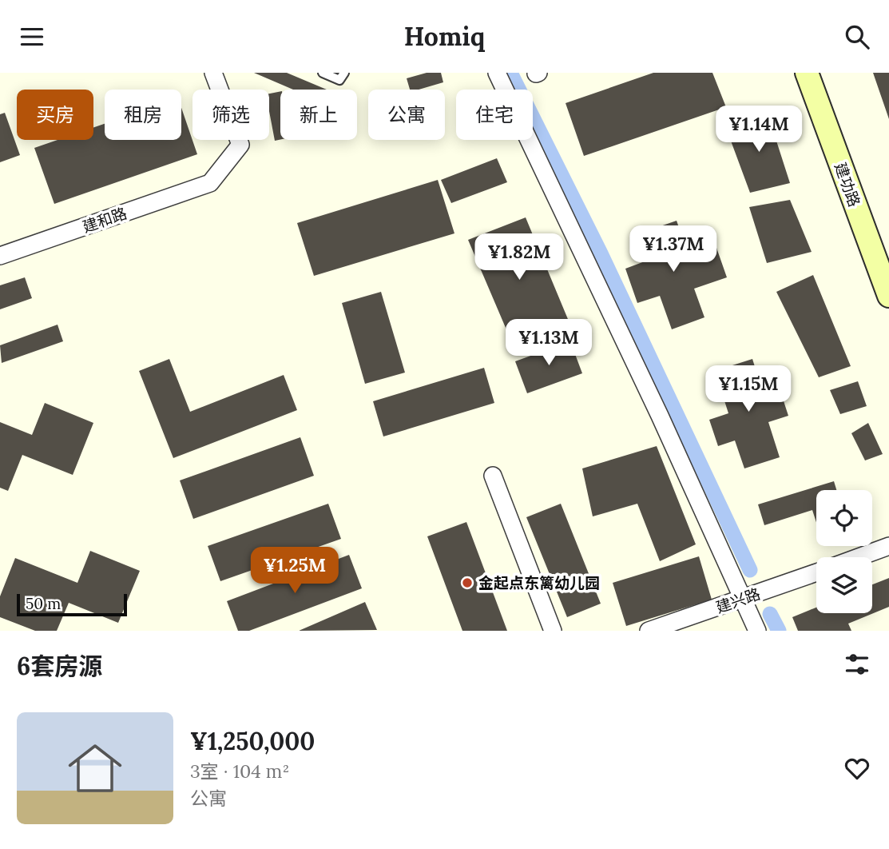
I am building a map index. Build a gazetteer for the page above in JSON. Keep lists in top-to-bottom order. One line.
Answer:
{"streets":{"street":["建功路","建和路","建兴路"]},"places":["金起点东篱幼儿园"],"scale_bar":"50 m","page":{"header":"Homiq","chip":["买房","租房","筛选","新上","公寓","住宅"],"price":["¥1.14M","¥1.37M","¥1.82M","¥1.13M","¥1.15M","¥1.25M"],"scale":"50 m","heading":"6套房源","list":[{"name":"¥1,250,000","note":"3室 · 104 m² · 公寓"}]}}
